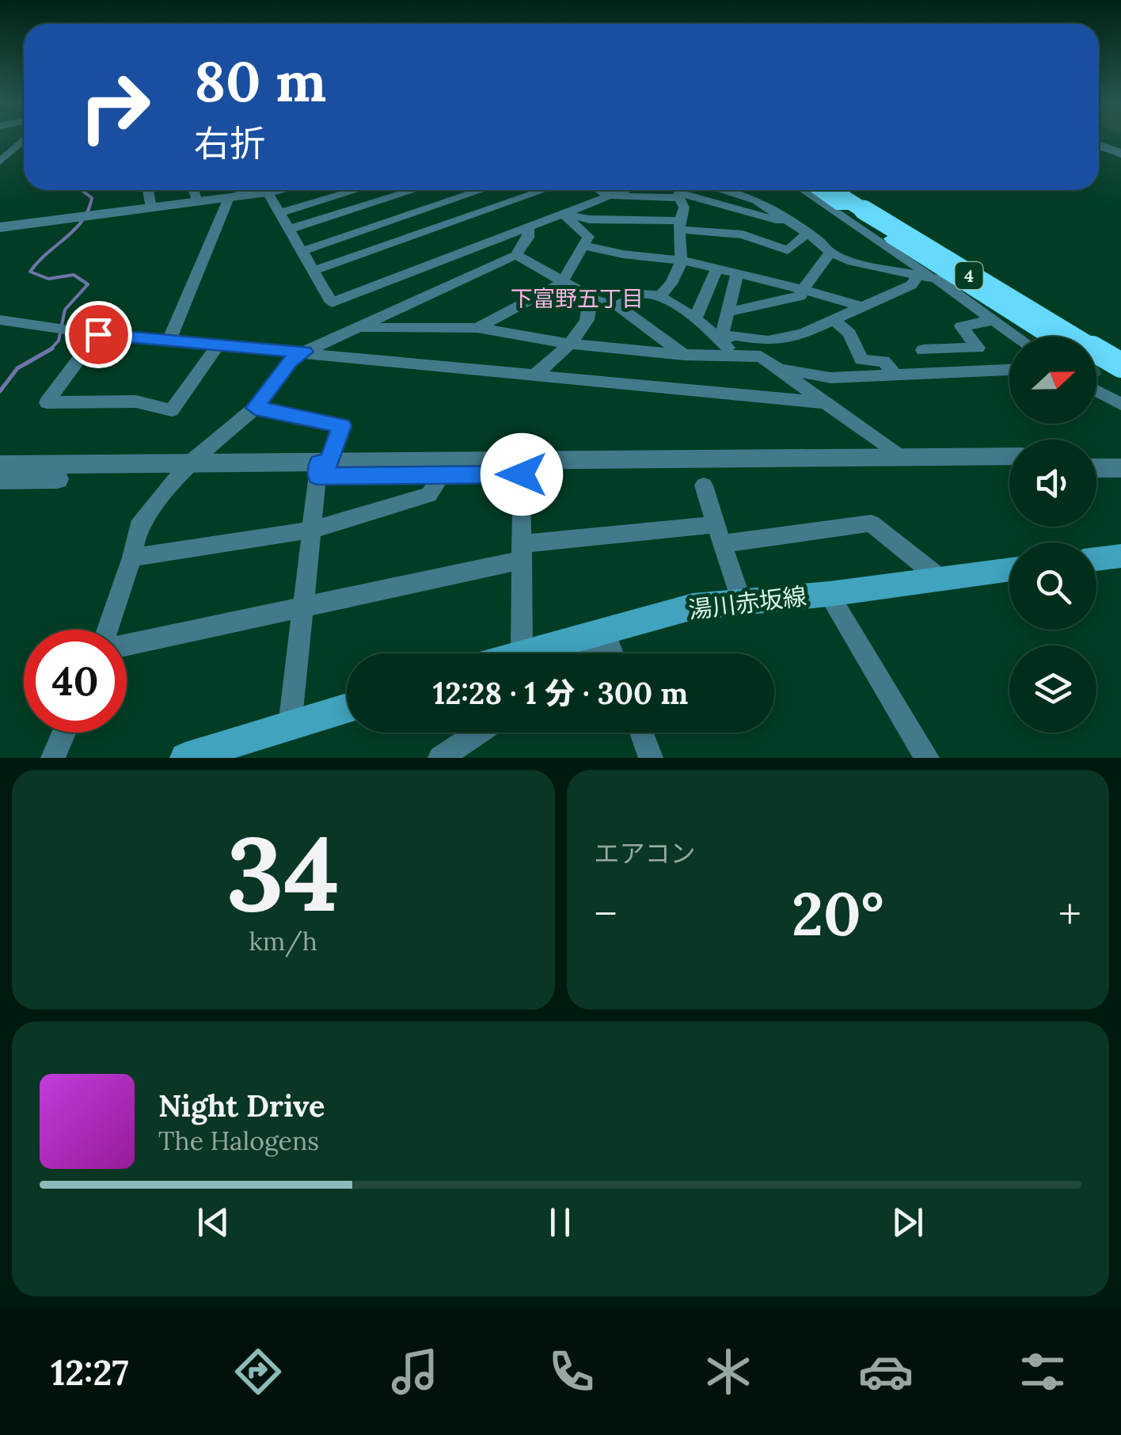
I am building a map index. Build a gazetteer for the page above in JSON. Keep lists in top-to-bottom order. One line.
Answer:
{"streets":{"highway":["4"],"main road":["湯川赤坂線"]},"districts":["下富野五丁目"],"north":"right","page":{"turn":["80 m","右折"],"limit":"40","trip":"12:28 · 1 分 · 300 m","tile":[["34","km/h"],"エアコン"],"heat":["−","20°","+"],"song":["Night Drive","The Halogens"],"tabs":"12:27"}}
